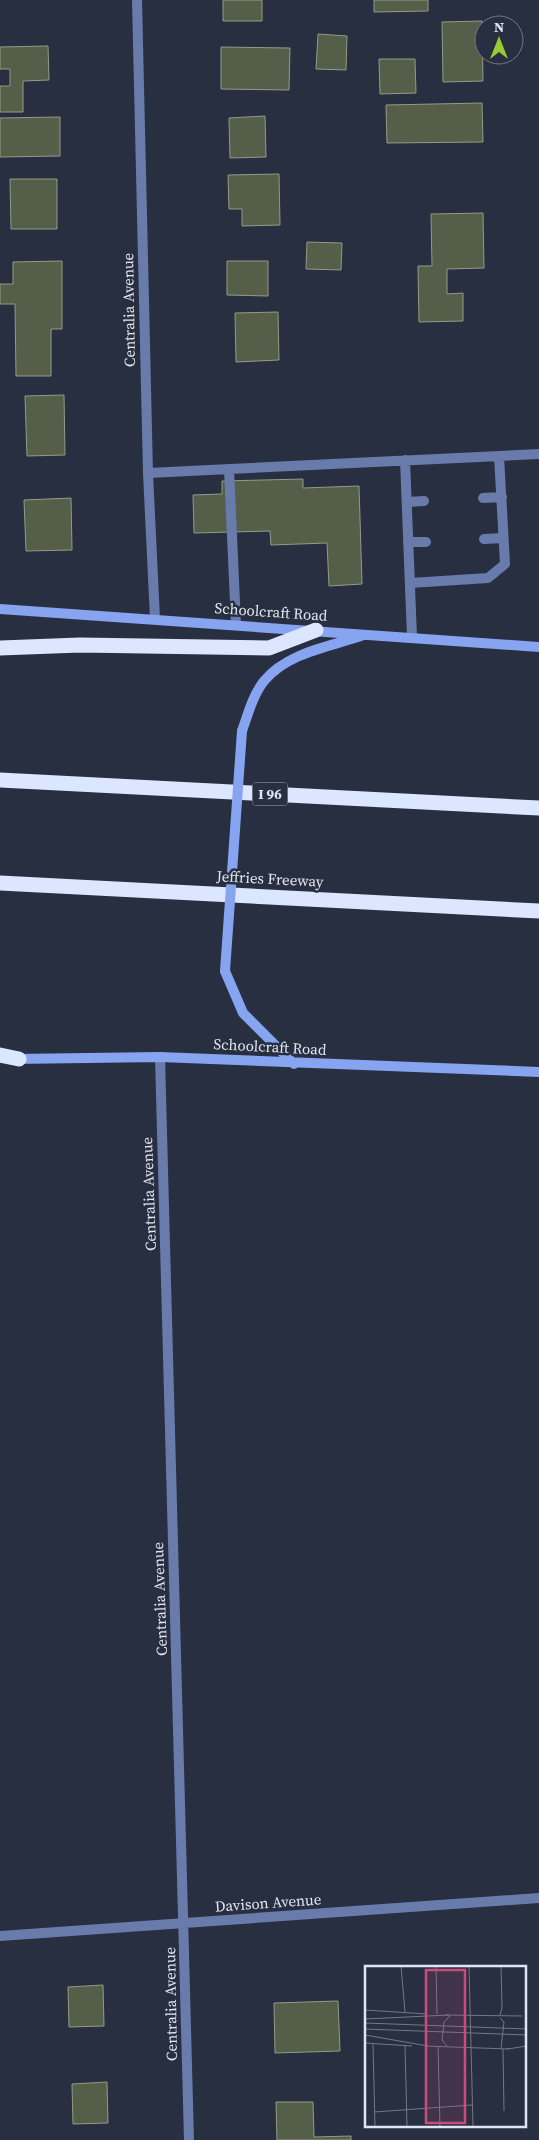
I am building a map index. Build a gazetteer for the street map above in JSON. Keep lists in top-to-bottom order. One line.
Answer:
{"streets":{"highway":["I 96","Jeffries Freeway"],"main road":["Schoolcraft Road"],"street":["Centralia Avenue","Davison Avenue"]},"crossings":[["Centralia Avenue","Schoolcraft Road"],["Centralia Avenue","Davison Avenue"]],"north":"top"}
